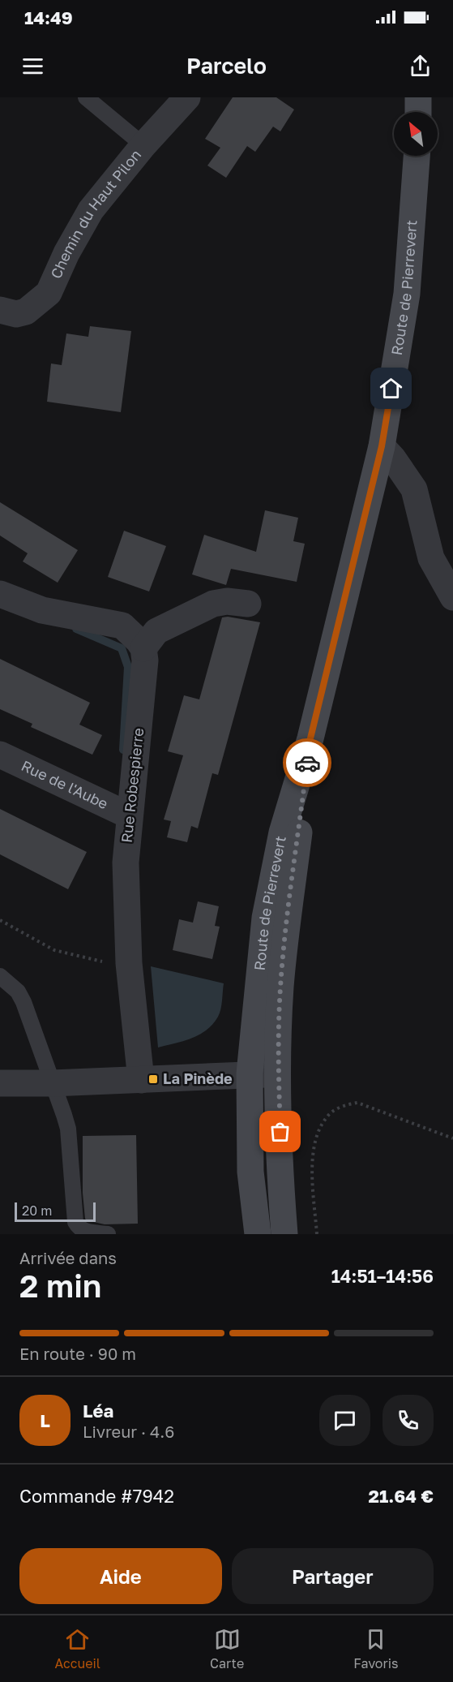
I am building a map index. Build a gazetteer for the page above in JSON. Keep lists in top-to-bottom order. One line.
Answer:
{"streets":{"main road":["Route de Pierrevert"],"street":["Chemin du Haut Pilon","Rue de l'Aube","Rue Robespierre"]},"crossings":[["Rue de l'Aube","Rue Robespierre"]],"places":{"transit":["La Pinède"]},"scale_bar":"20 m","north":"top left","page":{"status":"14:49","header":"Parcelo","scale":"20 m","heading":["2 min","Arrivée dans","14:51–14:56"],"panel":["Léa","Livreur · 4.6","Commande #7942","21.64 €"],"bar":"En route · 90 m","round":"L","buttons":["Aide","Partager"],"tabs":["Accueil","Carte","Favoris"]}}
